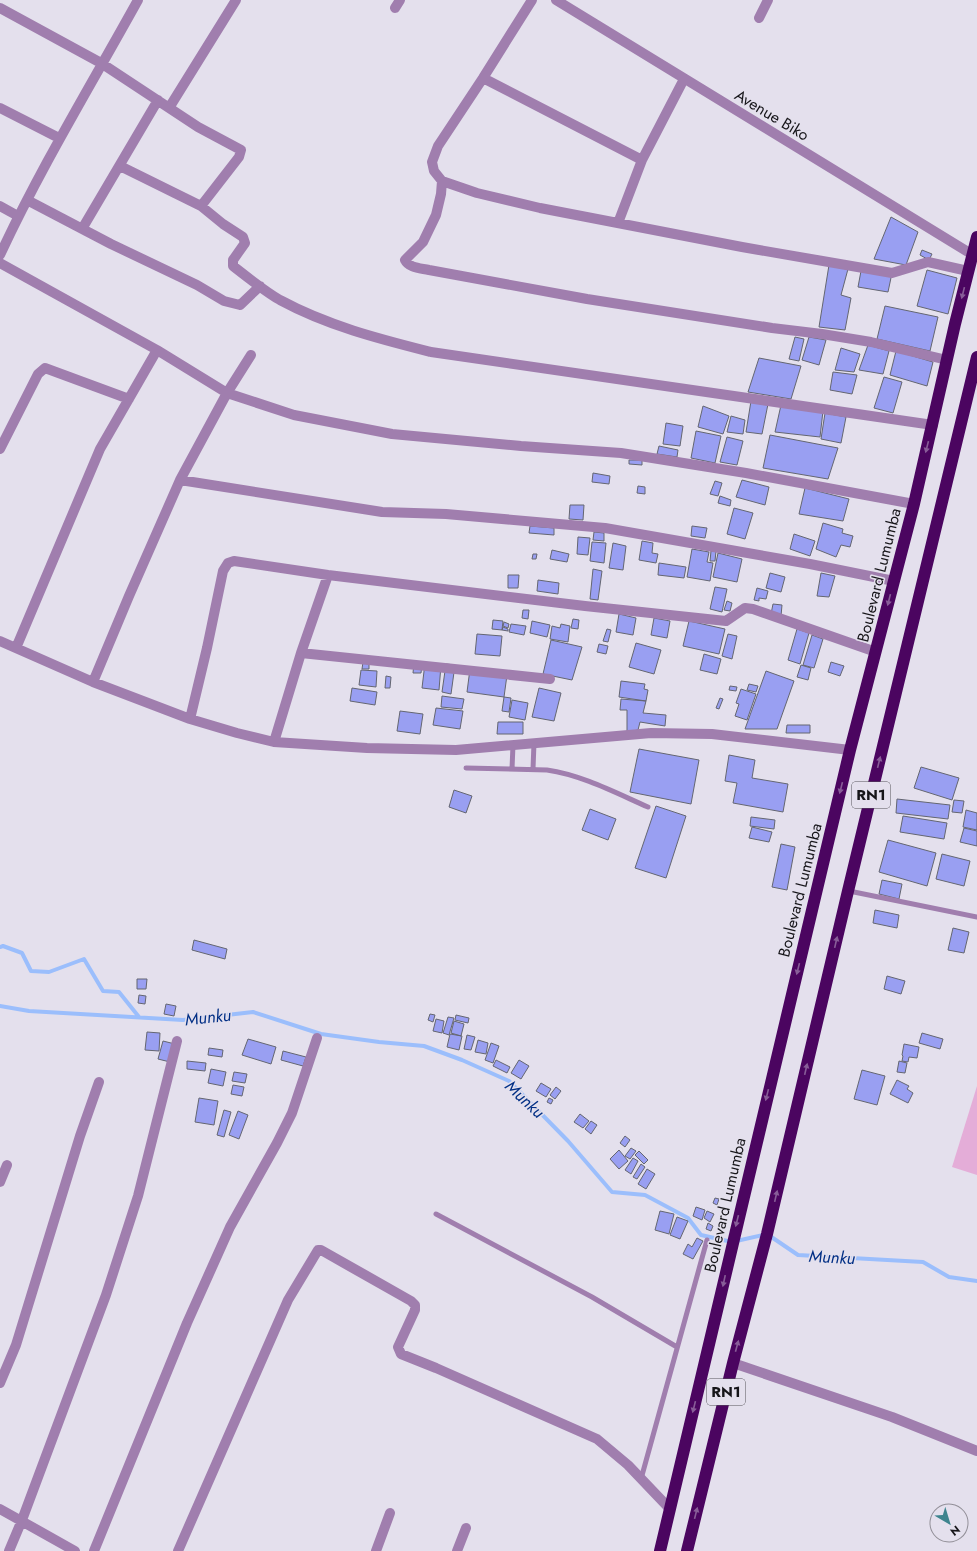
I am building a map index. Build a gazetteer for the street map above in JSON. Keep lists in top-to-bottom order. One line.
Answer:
{"streets":{"highway":["Boulevard Lumumba","RN1"],"street":["Avenue Biko"]},"crossings":[["Avenue Biko","Boulevard Lumumba"]],"water":["Munku"],"north":"bottom right"}
